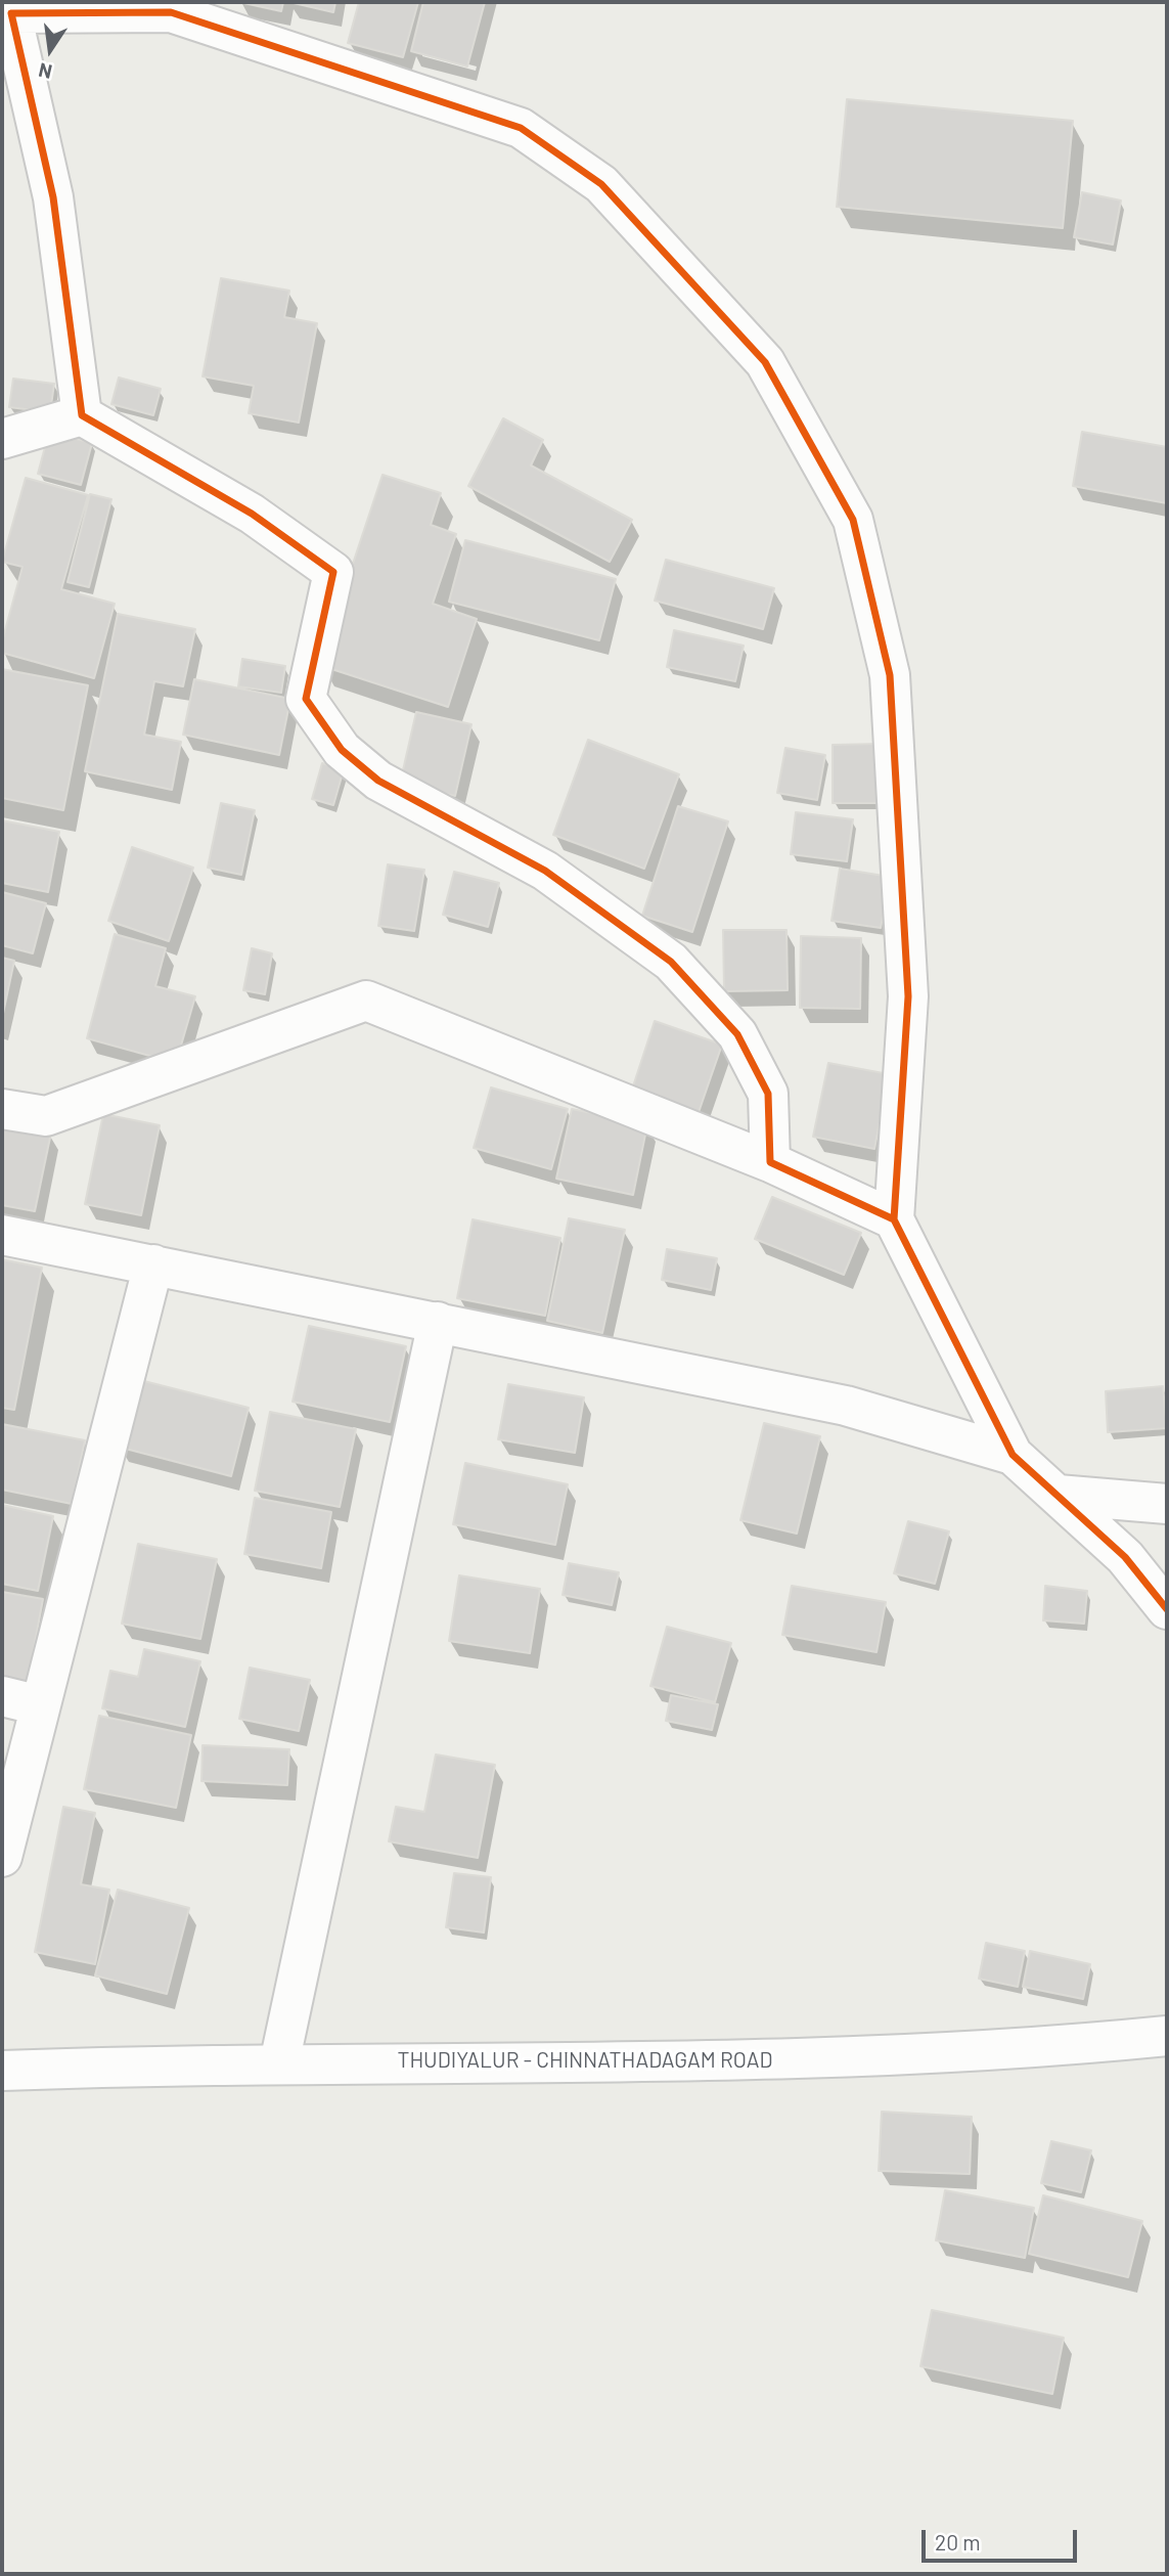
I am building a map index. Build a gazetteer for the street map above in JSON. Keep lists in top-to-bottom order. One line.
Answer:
{"streets":{"street":["THUDIYALUR - CHINNATHADAGAM ROAD"]},"scale_bar":"20 m","north":"bottom"}
